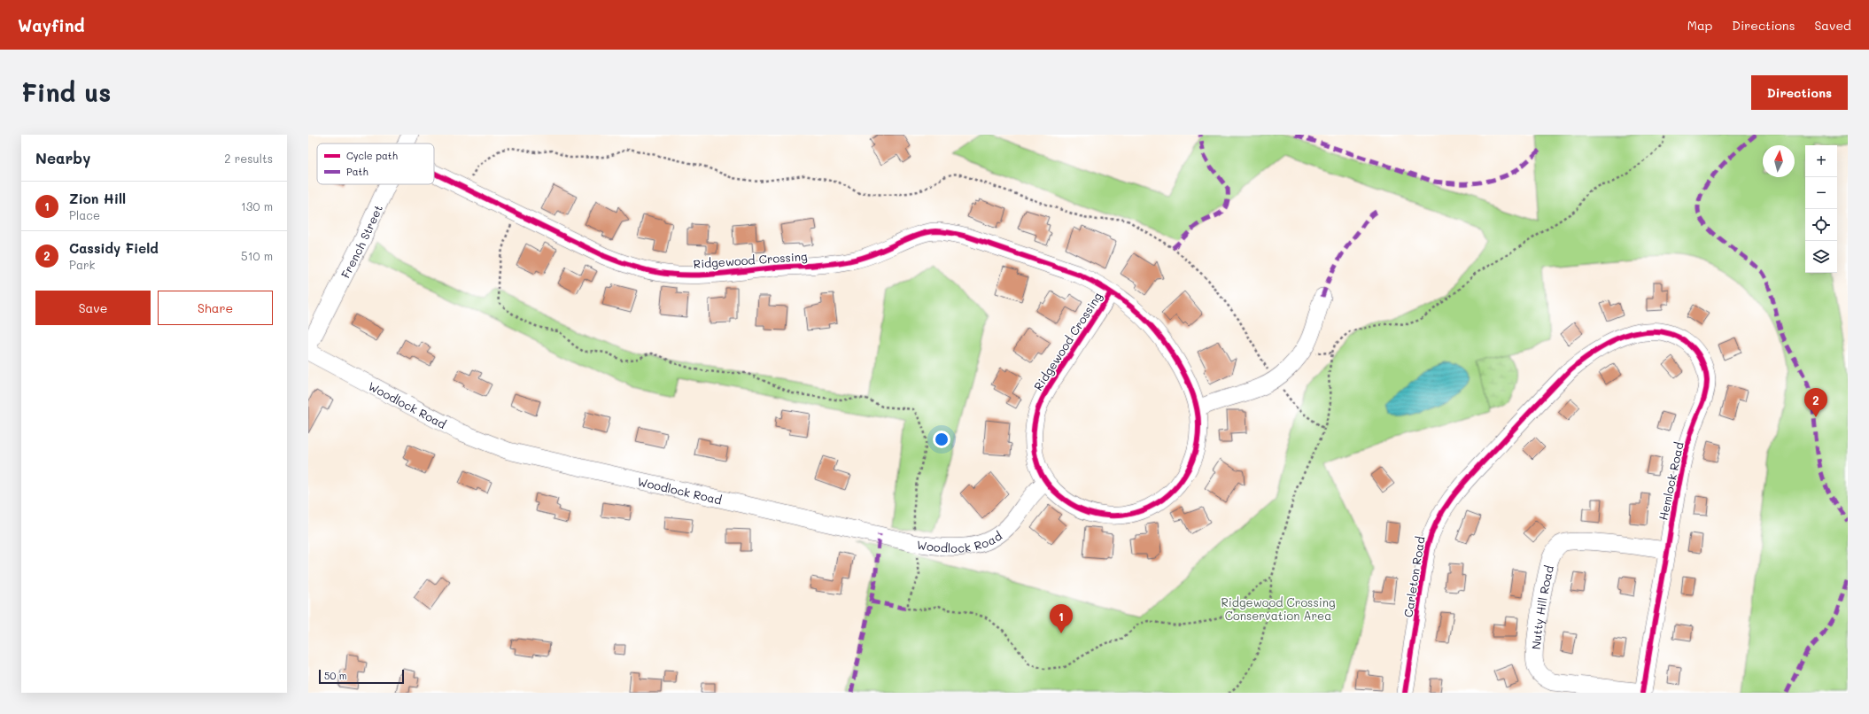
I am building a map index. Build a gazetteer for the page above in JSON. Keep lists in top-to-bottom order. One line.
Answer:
{"streets":{"street":["French Street","Ridgewood Crossing","Woodlock Road","Hemlock Road","Carleton Road","Nutty Hill Road"]},"crossings":[["Ridgewood Crossing","Woodlock Road"],["Hemlock Road","Carleton Road"],["Hemlock Road","Nutty Hill Road"]],"parks":["Ridgewood Crossing Conservation Area"],"legend":["Cycle path","Path"],"scale_bar":"50 m","north":"top","page":{"header":"Wayfind","nav":["Map","Directions","Saved"],"buttons":["Directions",["Save","Share"]],"title":"Find us","heading":["Nearby","2 results"],"map_buttons":["+","−"],"list":[{"mark":"1","name":"Zion Hill","note":"Place","value":"130 m"},{"mark":"2","name":"Cassidy Field","note":"Park","value":"510 m"}],"pins":["2","1"],"scale":"50 m"}}
